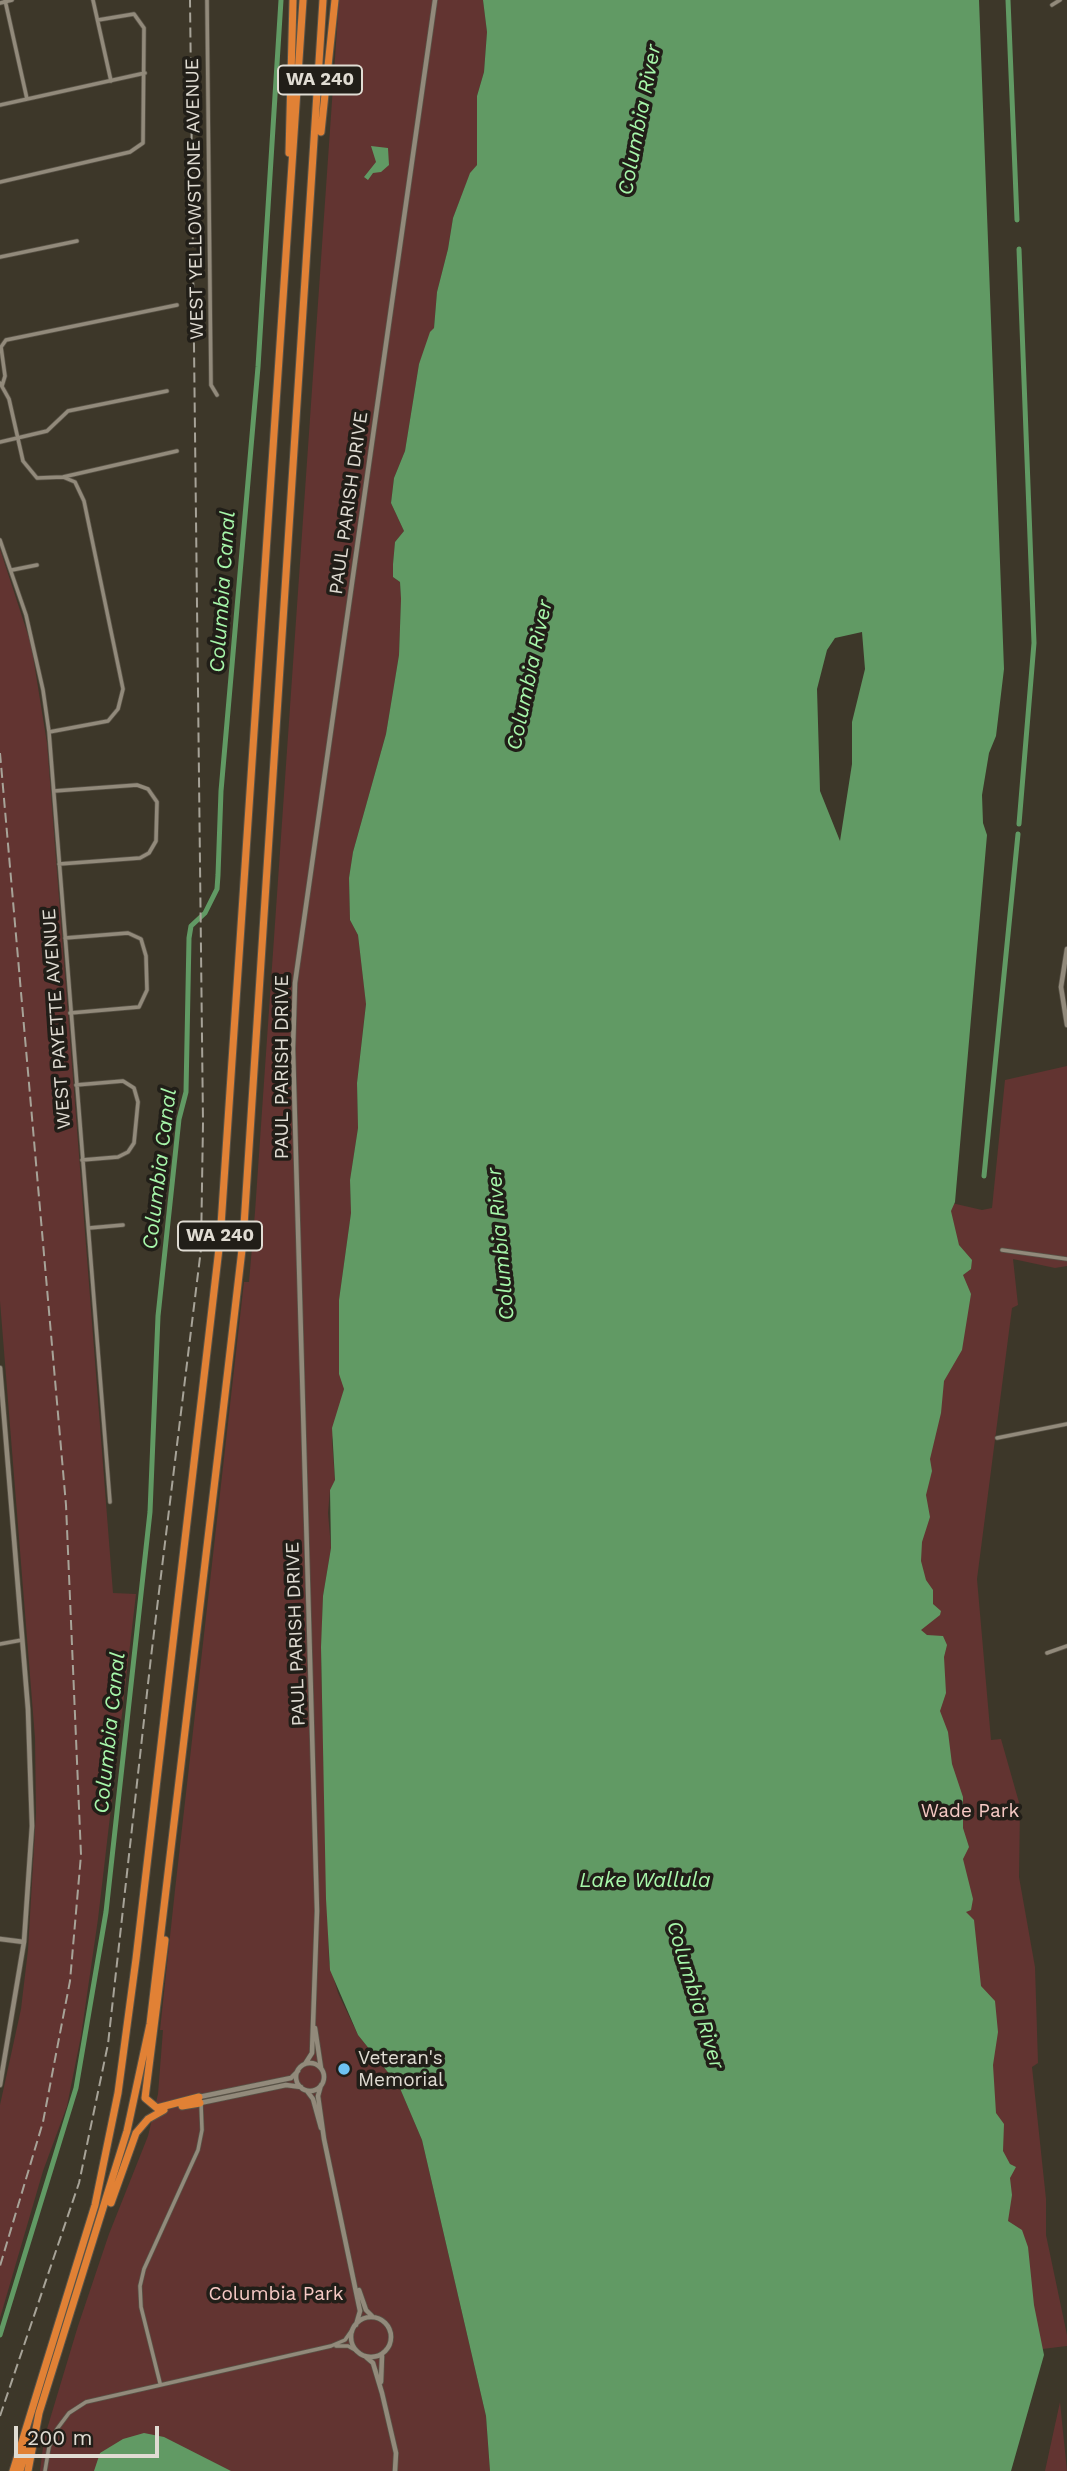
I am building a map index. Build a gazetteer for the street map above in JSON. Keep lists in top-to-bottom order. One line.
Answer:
{"streets":{"highway":["WA 240"],"street":["WEST YELLOWSTONE AVENUE","PAUL PARISH DRIVE","WEST PAYETTE AVENUE"]},"water":["Columbia River","Columbia Canal","Lake Wallula"],"parks":["Wade Park","Columbia Park"],"places":["Veteran's Memorial"],"scale_bar":"200 m"}
